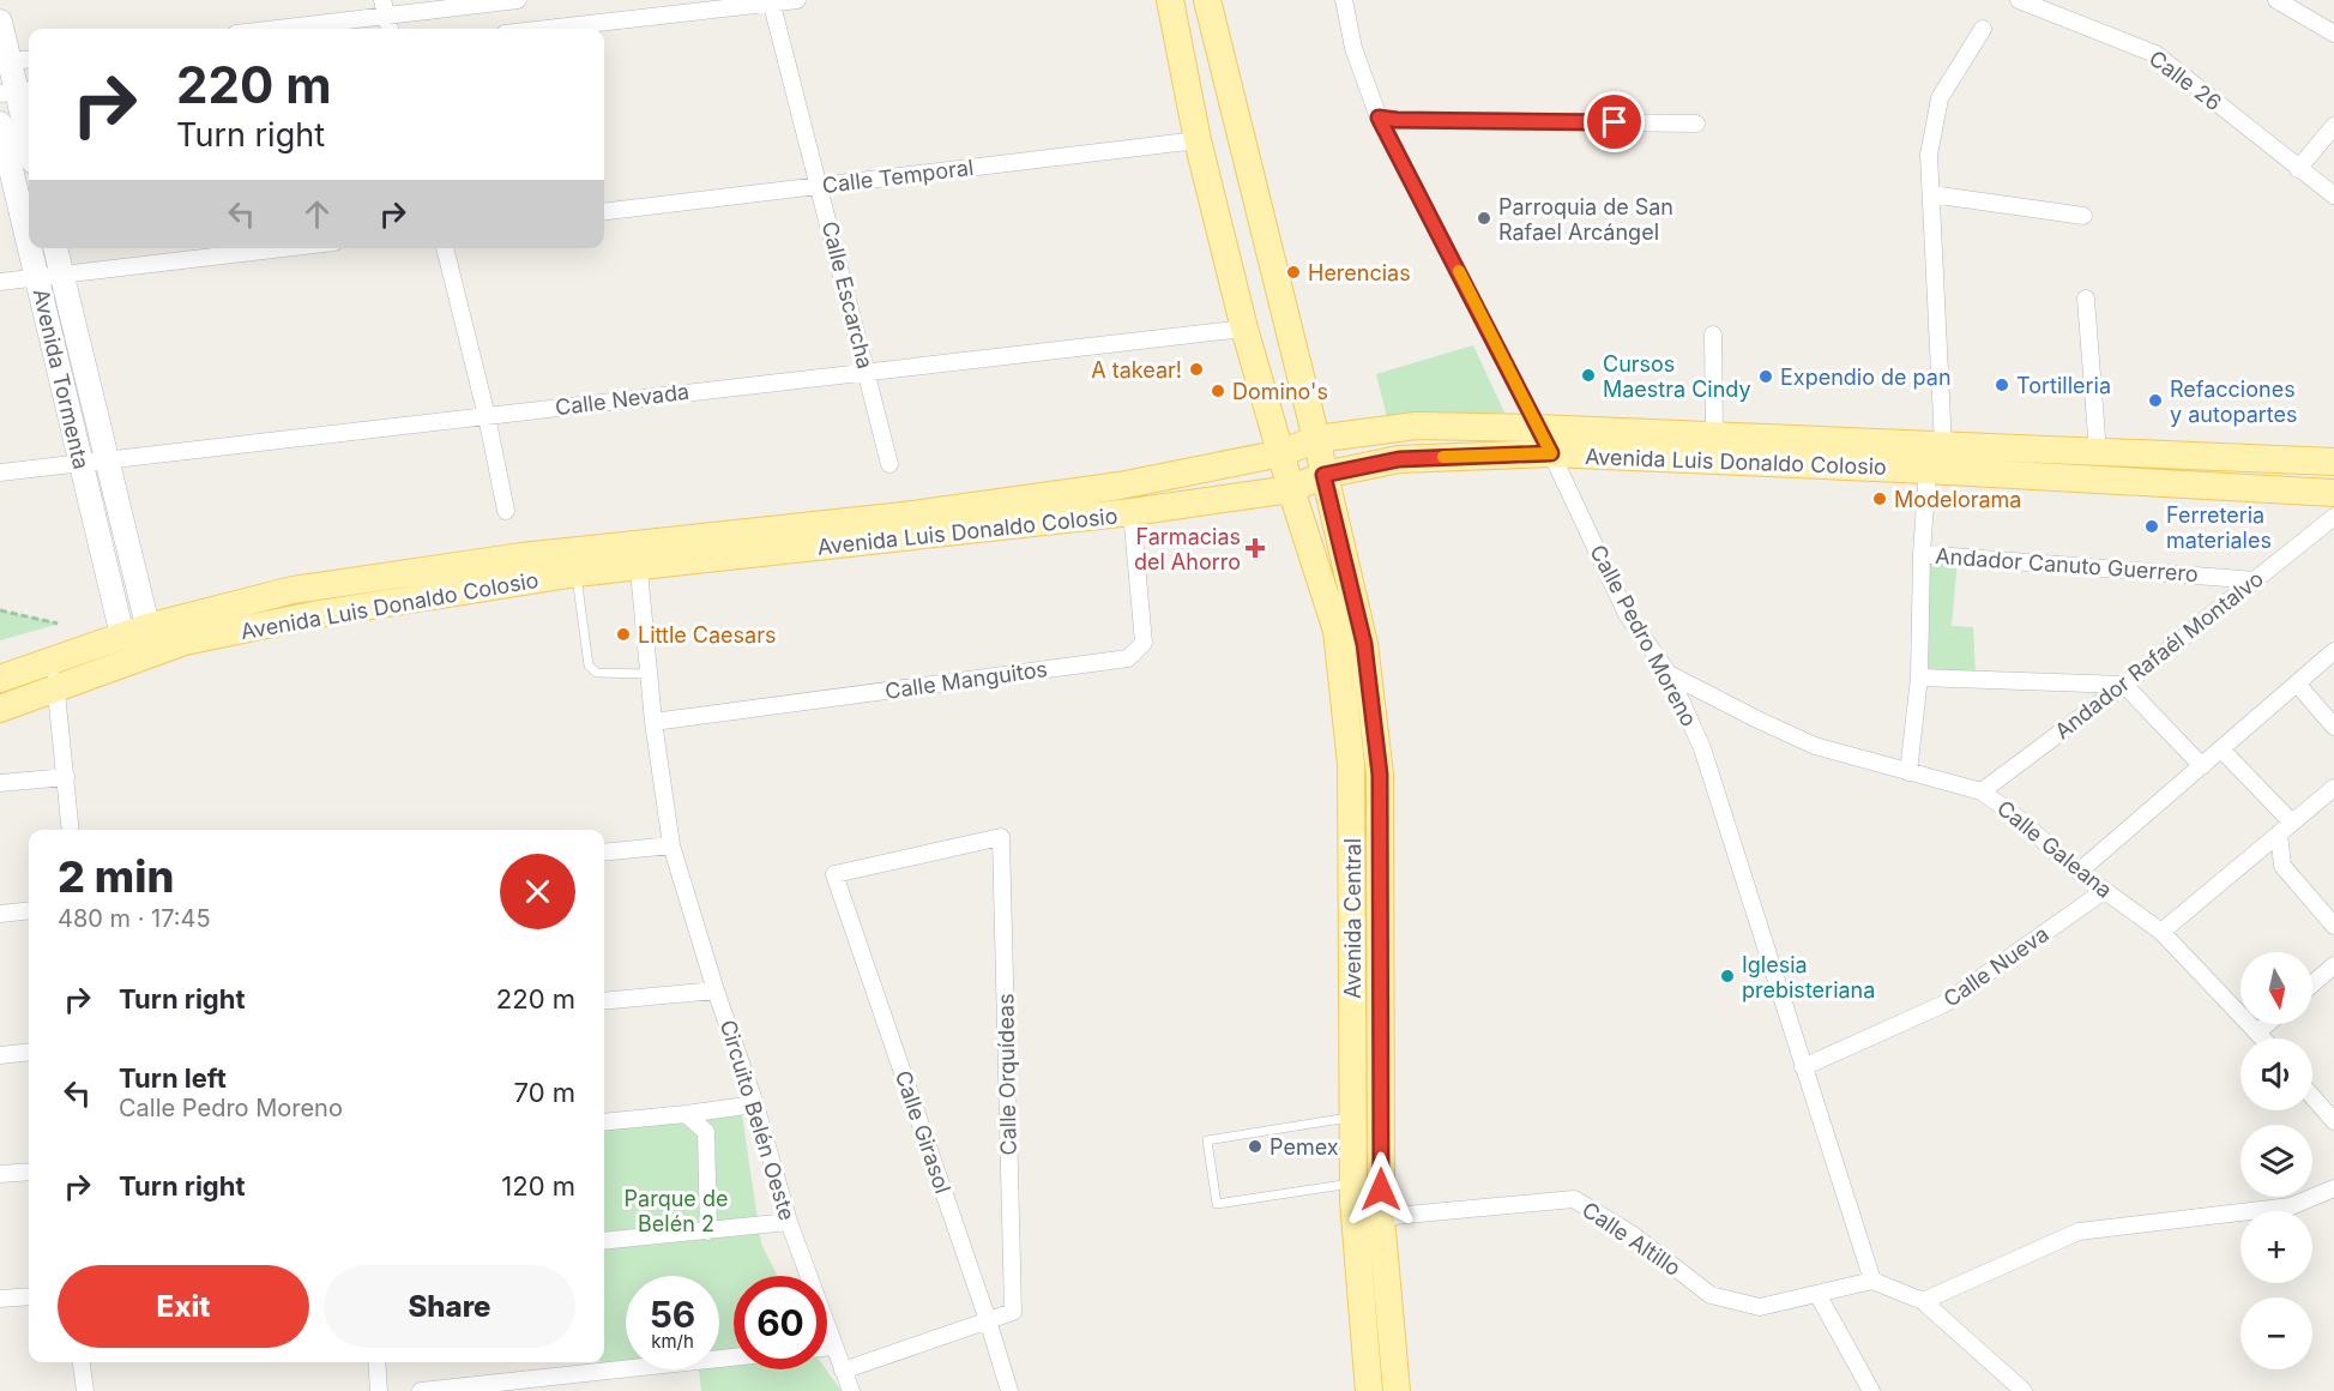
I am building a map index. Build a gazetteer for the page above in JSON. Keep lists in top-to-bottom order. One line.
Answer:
{"streets":{"main road":["Avenida Luis Donaldo Colosio","Avenida Central"],"street":["Calle 26","Calle Temporal","Calle Escarcha","Avenida Tormenta","Calle Nevada","Andador Canuto Guerrero","Calle Pedro Moreno","Andador Rafaél Montalvo","Calle Manguitos","Calle Galeana","Calle Nueva","Calle Orquídeas","Circuito Belén Oeste","Calle Girasol","Calle Altillo"]},"crossings":[["Calle Temporal","Calle Escarcha"],["Calle Temporal","Avenida Central"],["Calle Escarcha","Calle Nevada"],["Avenida Tormenta","Calle Nevada"],["Avenida Tormenta","Avenida Luis Donaldo Colosio"],["Calle Nevada","Avenida Central"],["Avenida Luis Donaldo Colosio","Calle Pedro Moreno"],["Avenida Luis Donaldo Colosio","Calle Manguitos"],["Avenida Luis Donaldo Colosio","Avenida Central"],["Avenida Luis Donaldo Colosio","Circuito Belén Oeste"],["Andador Canuto Guerrero","Andador Rafaél Montalvo"],["Calle Pedro Moreno","Calle Galeana"],["Calle Pedro Moreno","Calle Nueva"],["Calle Pedro Moreno","Calle Altillo"],["Andador Rafaél Montalvo","Calle Galeana"],["Calle Manguitos","Circuito Belén Oeste"],["Calle Galeana","Calle Nueva"],["Avenida Central","Calle Altillo"],["Calle Orquídeas","Calle Girasol"]],"parks":["Parque de Belén 2"],"places":{"other":["Parroquia de San Rafael Arcángel","Herencias","A takear!","Cursos Maestra Cindy","Expendio de pan","Tortilleria","Domino's","Refacciones y autopartes","Modelorama","Ferreteria materiales","Little Caesars","Iglesia prebisteriana","Pemex"],"health":["Farmacias del Ahorro"]},"north":"bottom","page":{"turn":["220 m","Turn right"],"heading":["2 min","480 m · 17:45"],"map_buttons":["+","−"],"list":[{"name":"Turn right","value":"220 m"},{"name":"Turn left","note":"Calle Pedro Moreno","value":"70 m"},{"name":"Turn right","value":"120 m"}],"buttons":["Exit","Share"],"speed":"56 km/h","limit":"60"}}
